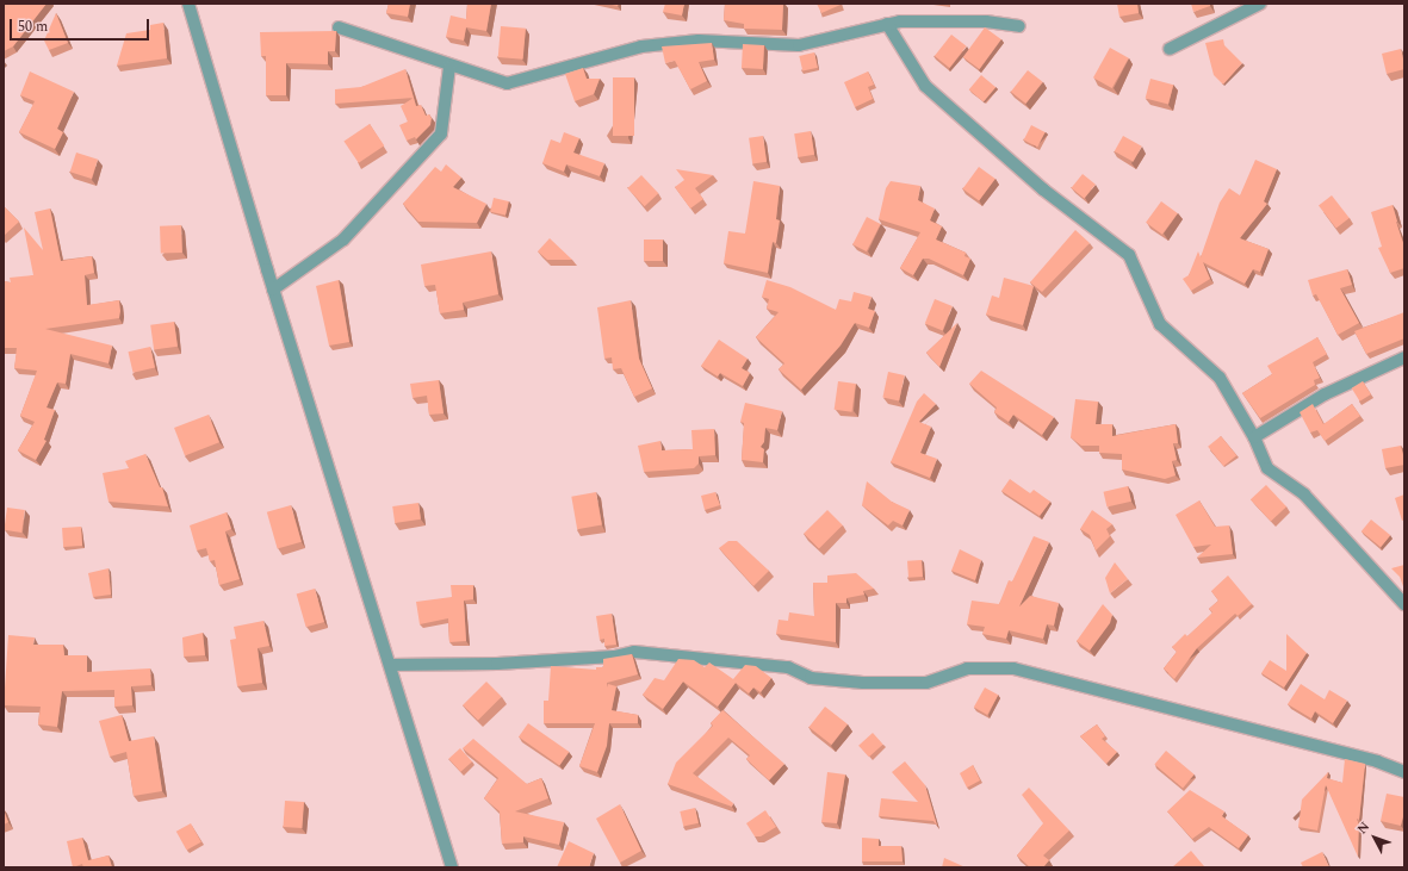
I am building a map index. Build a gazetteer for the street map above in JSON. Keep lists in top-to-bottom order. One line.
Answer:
{"scale_bar":"50 m","north":"top left"}
